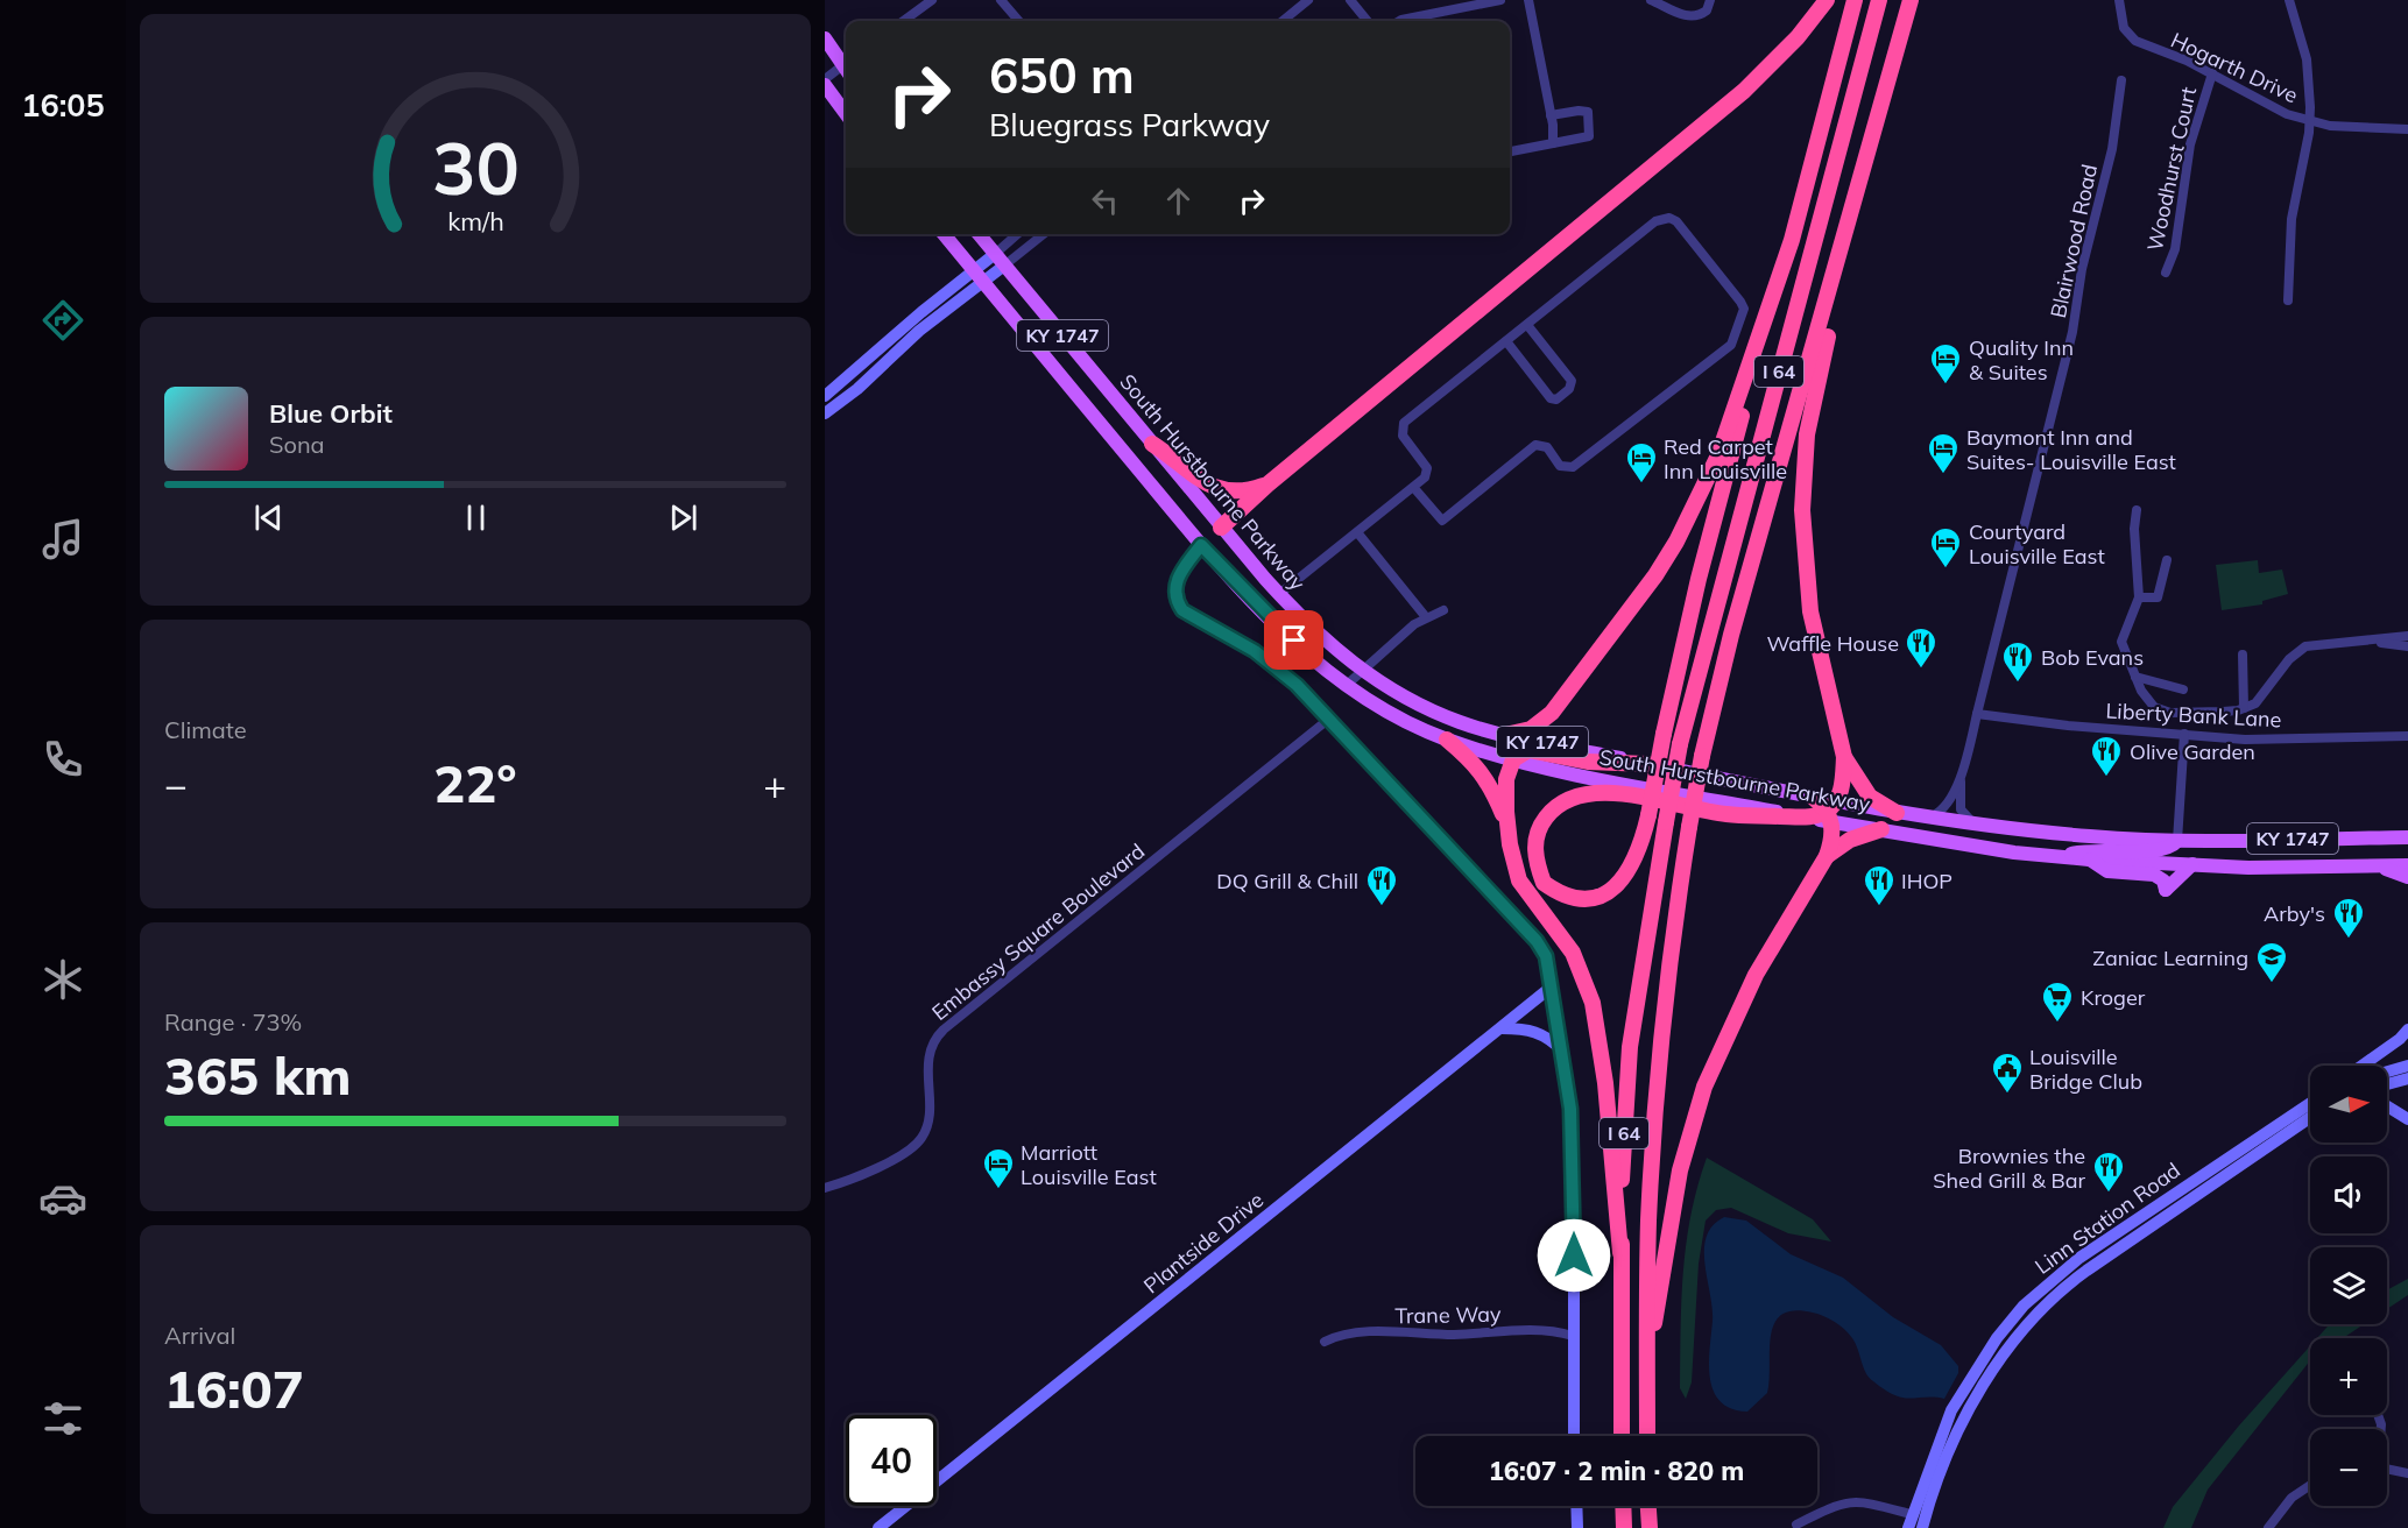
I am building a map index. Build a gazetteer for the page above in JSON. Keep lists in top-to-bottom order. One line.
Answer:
{"streets":{"highway":["I 64"],"main road":["KY 1747","South Hurstbourne Parkway"],"street":["Hogarth Drive","Woodhurst Court","Blairwood Road","Liberty Bank Lane","Embassy Square Boulevard","Linn Station Road","Plantside Drive","Trane Way"]},"crossings":[["Hogarth Drive","Woodhurst Court"],["Blairwood Road","South Hurstbourne Parkway"],["Blairwood Road","Liberty Bank Lane"]],"places":{"hotel":["Quality Inn & Suites","Baymont Inn and Suites- Louisville East","Red Carpet Inn Louisville","Courtyard Louisville East","Marriott Louisville East"],"restaurant":["Waffle House","Bob Evans","Olive Garden","DQ Grill & Chill","IHOP","Arby's","Brownies the Shed Grill & Bar"],"school or university":["Zaniac Learning"],"supermarket":["Kroger"],"public building":["Louisville Bridge Club"]},"north":"right","page":{"tabs":"16:05","turn":["650 m","Bluegrass Parkway"],"song":["Blue Orbit","Sona"],"tile":["Climate",["Range · 73%","365 km"],["Arrival","16:07"]],"heat":["−","22°","+"],"map_buttons":["+","−"],"limit":"40","trip":"16:07 · 2 min · 820 m","gauge":["30","km/h"]}}
